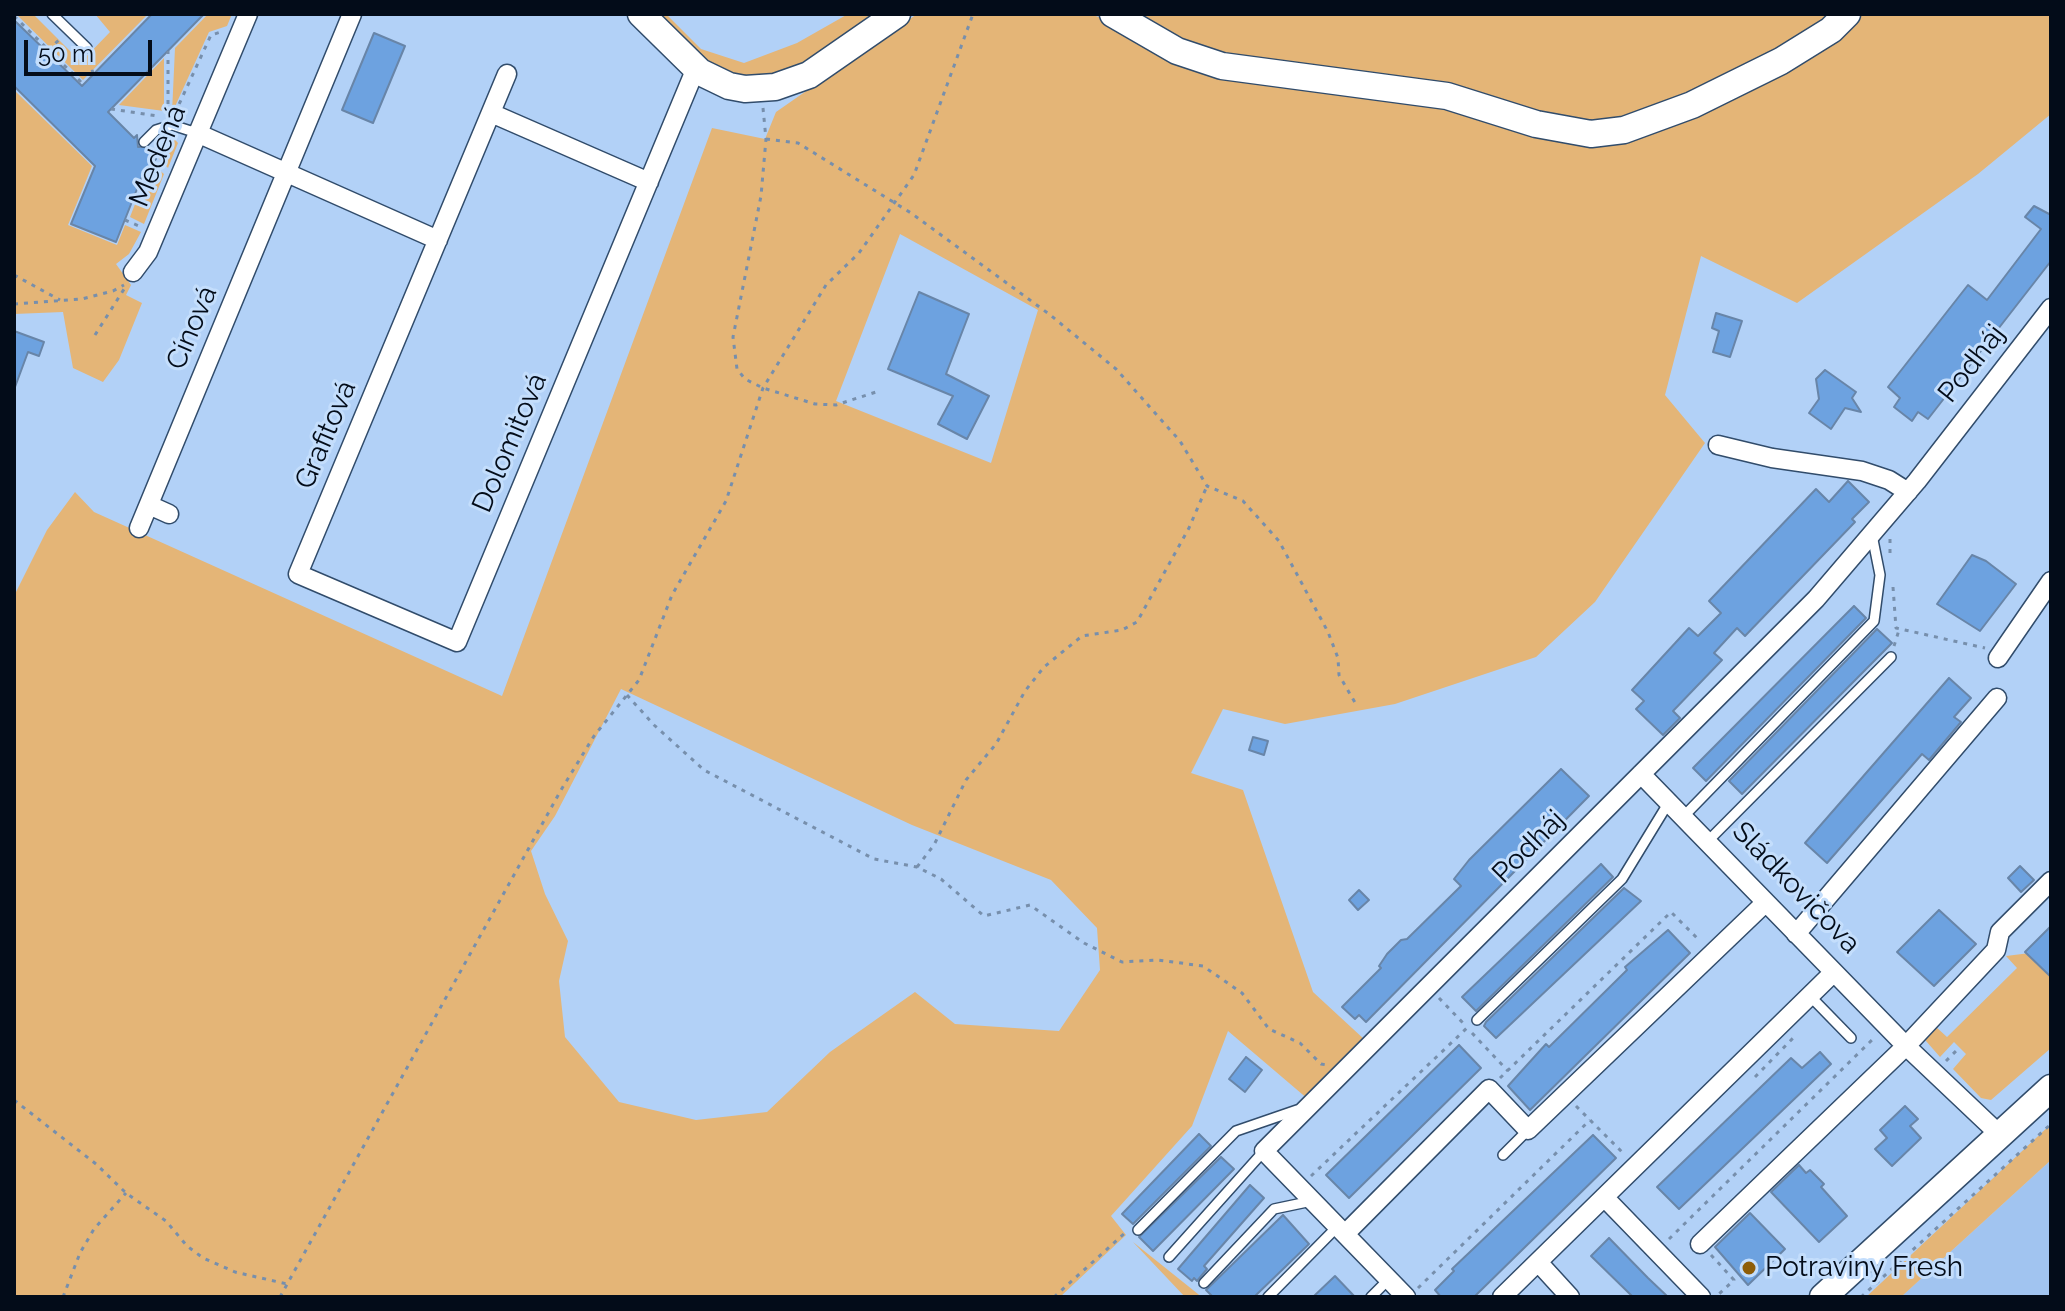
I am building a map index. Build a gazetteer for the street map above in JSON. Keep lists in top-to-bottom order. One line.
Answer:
{"streets":{"street":["Medená","Cínová","Podháj","Grafitová","Dolomitová","Sládkovičova"]},"crossings":[["Podháj","Sládkovičova"],["Grafitová","Dolomitová"]],"places":["Potraviny Fresh"],"scale_bar":"50 m"}
